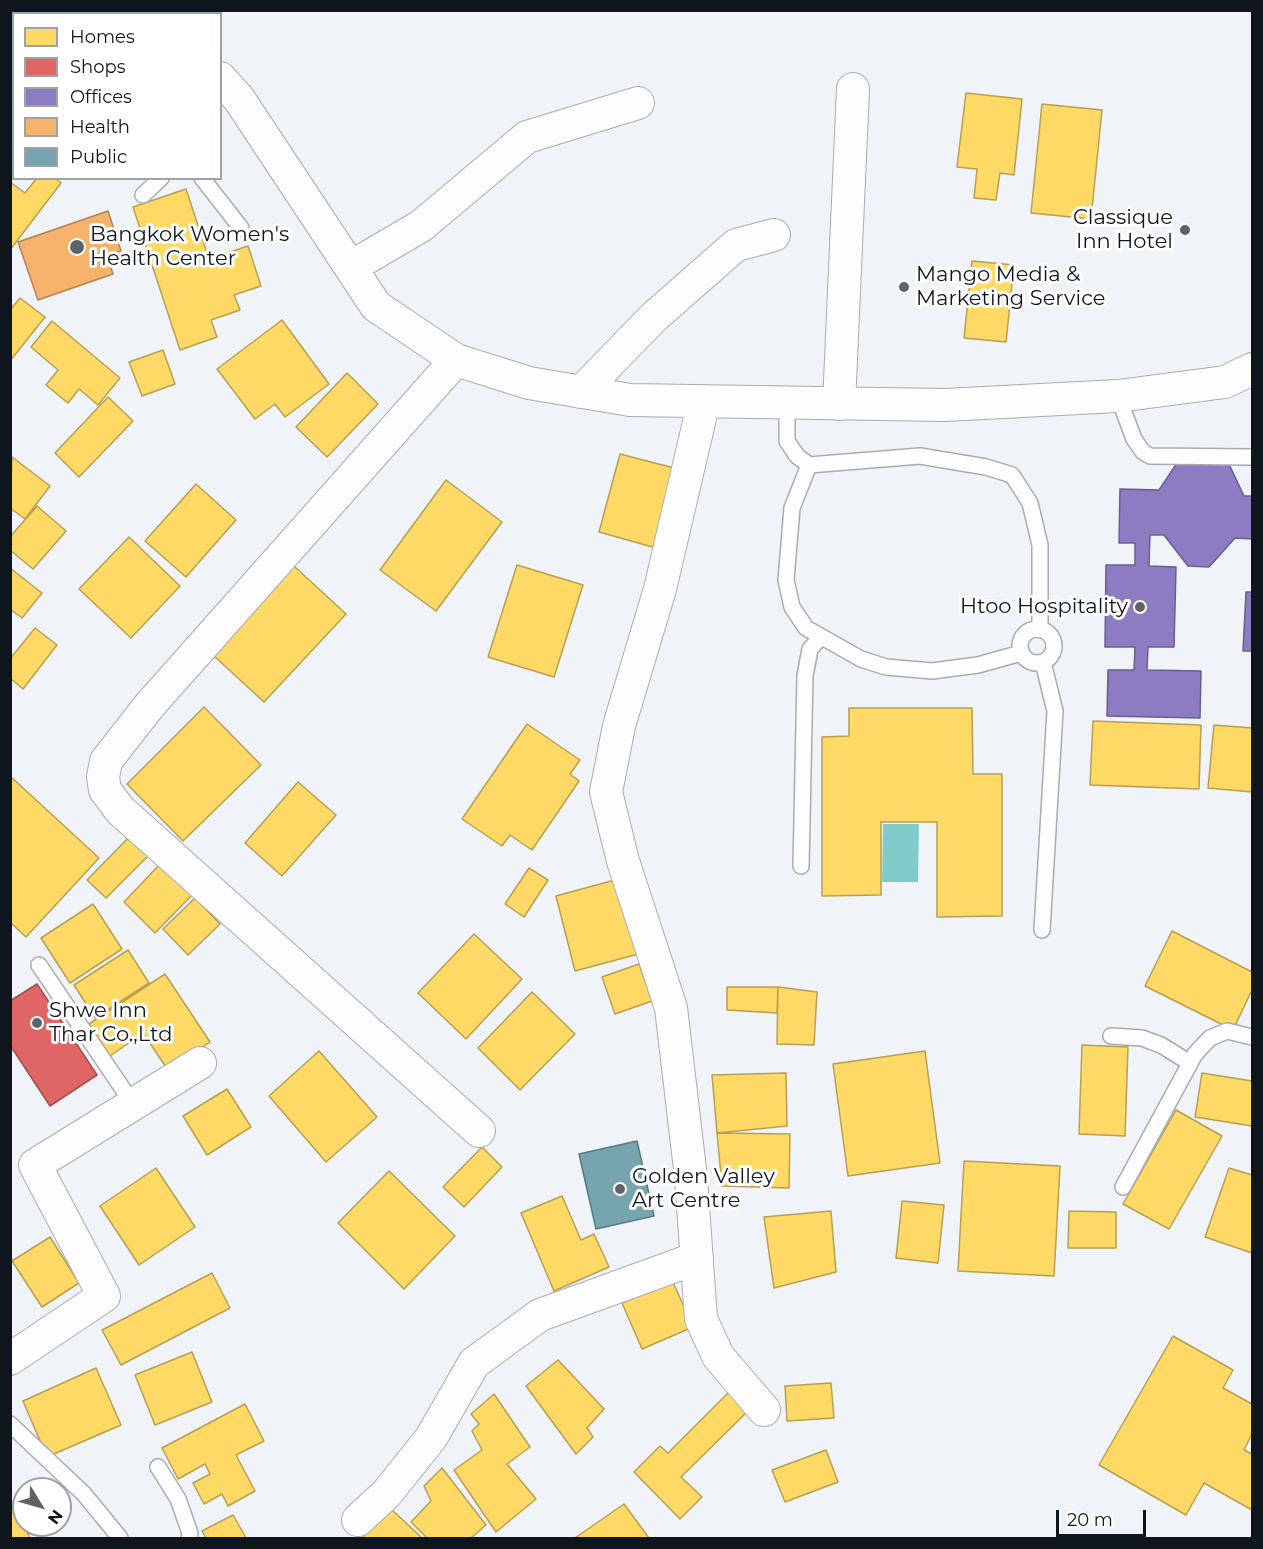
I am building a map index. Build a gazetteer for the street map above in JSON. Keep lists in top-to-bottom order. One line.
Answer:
{"places":["Classique Inn Hotel","Bangkok Women's Health Center","Mango Media & Marketing Service","Htoo Hospitality","Shwe Inn Thar Co.,Ltd","Golden Valley Art Centre"],"legend":["Homes","Shops","Offices","Health","Public"],"scale_bar":"20 m","north":"bottom right"}
